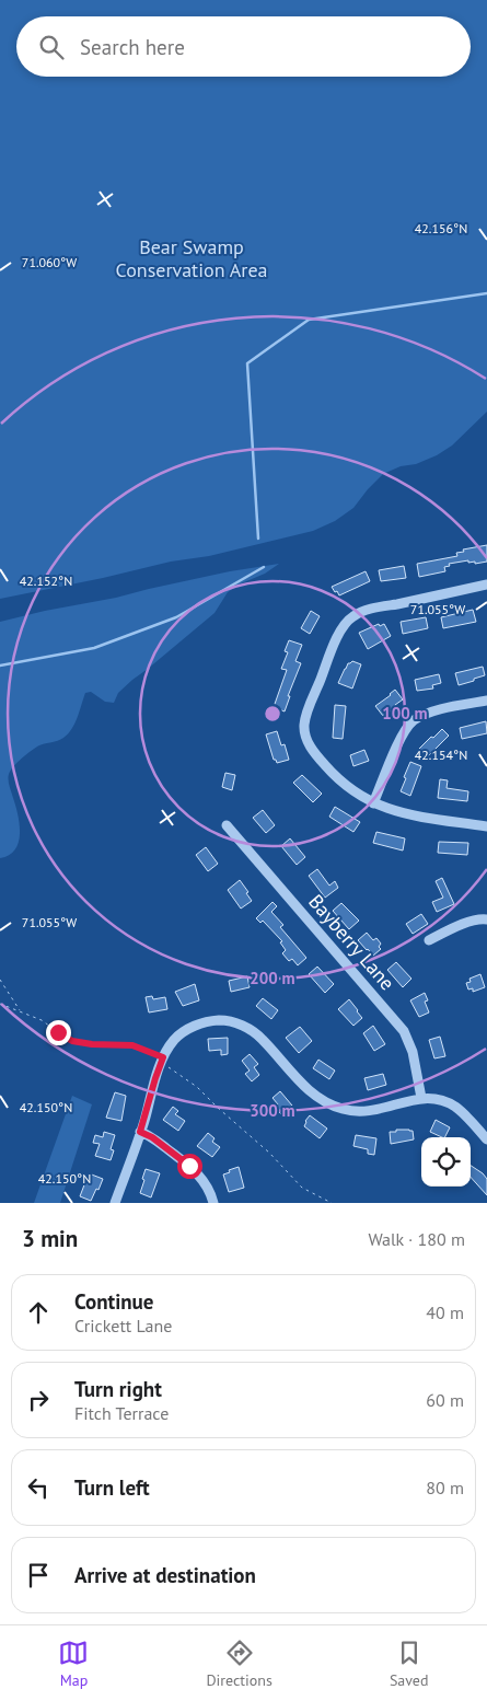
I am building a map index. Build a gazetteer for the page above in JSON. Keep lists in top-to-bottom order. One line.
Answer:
{"streets":{"street":["Bayberry Lane"]},"parks":["Bear Swamp Conservation Area"],"page":{"search":"Search here","heading":["3 min","Walk · 180 m"],"list":[["Continue","Crickett Lane","40 m"],["Turn right","Fitch Terrace","60 m"],["Turn left","80 m"],"Arrive at destination"],"nav":["Map","Directions","Saved"]},"coordinates":["42.156°N","71.060°W","42.152°N","71.055°W","42.154°N","42.150°N"],"rings":["100 m","200 m","300 m"]}
